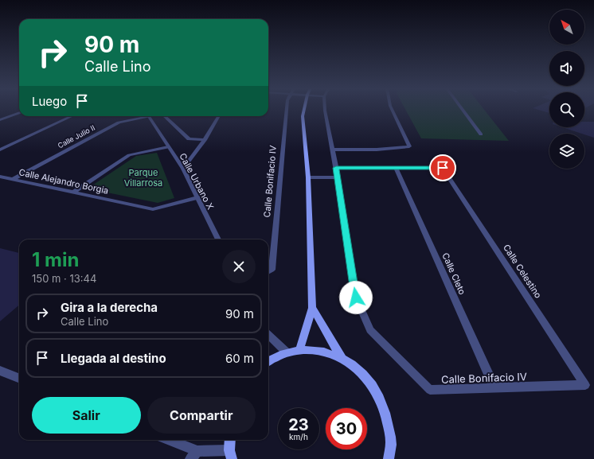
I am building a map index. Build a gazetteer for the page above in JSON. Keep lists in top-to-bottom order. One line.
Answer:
{"streets":{"street":["Calle Julio II","Calle Alejandro Borgia","Calle Urbano X","Calle Bonifacio IV","Calle Celestino","Calle Cleto"]},"crossings":[["Calle Julio II","Calle Alejandro Borgia"],["Calle Alejandro Borgia","Calle Urbano X"],["Calle Bonifacio IV","Calle Celestino"],["Calle Bonifacio IV","Calle Cleto"],["Calle Celestino","Calle Cleto"]],"parks":["Parque Villarrosa"],"north":"top left","page":{"turn":["90 m","Calle Lino"],"then":"Luego","heading":["1 min","150 m · 13:44"],"list":[{"name":"Gira a la derecha","note":"Calle Lino","value":"90 m"},{"name":"Llegada al destino","value":"60 m"}],"buttons":["Salir","Compartir"],"speed":"23 km/h","limit":"30"}}
